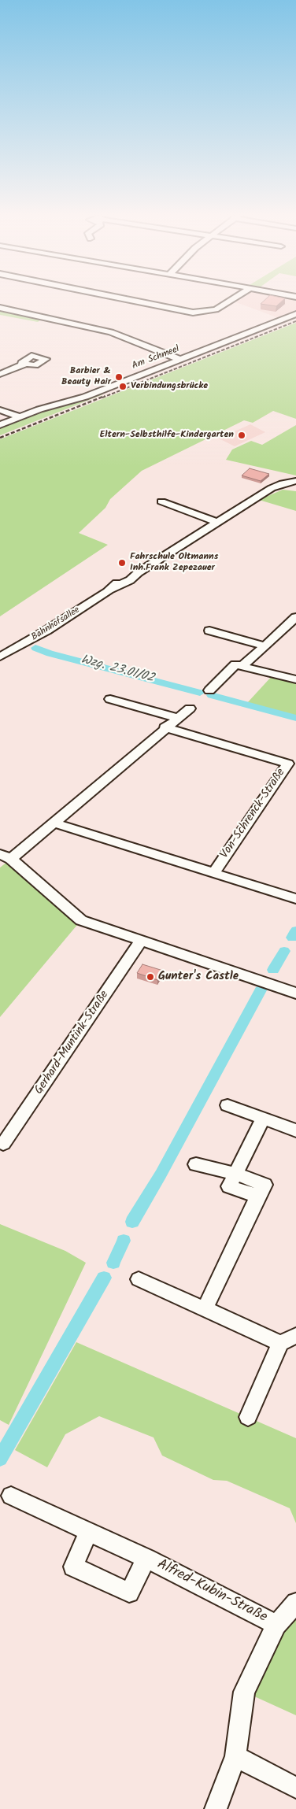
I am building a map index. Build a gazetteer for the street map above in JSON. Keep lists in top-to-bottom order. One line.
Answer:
{"streets":{"street":["Am Schmeel","Bahnhofsallee","Von-Schrenck-Straße","Gerhard-Muntink-Straße","Alfred-Kubin-Straße"]},"water":["Wzg. 23.01/02"],"places":["Barbier & Beauty Hair","Verbindungsbrücke","Eltern-Selbsthilfe-Kindergarten","Fahrschule Oltmanns Inh.Frank Zepezauer","Gunter's Castle"]}
